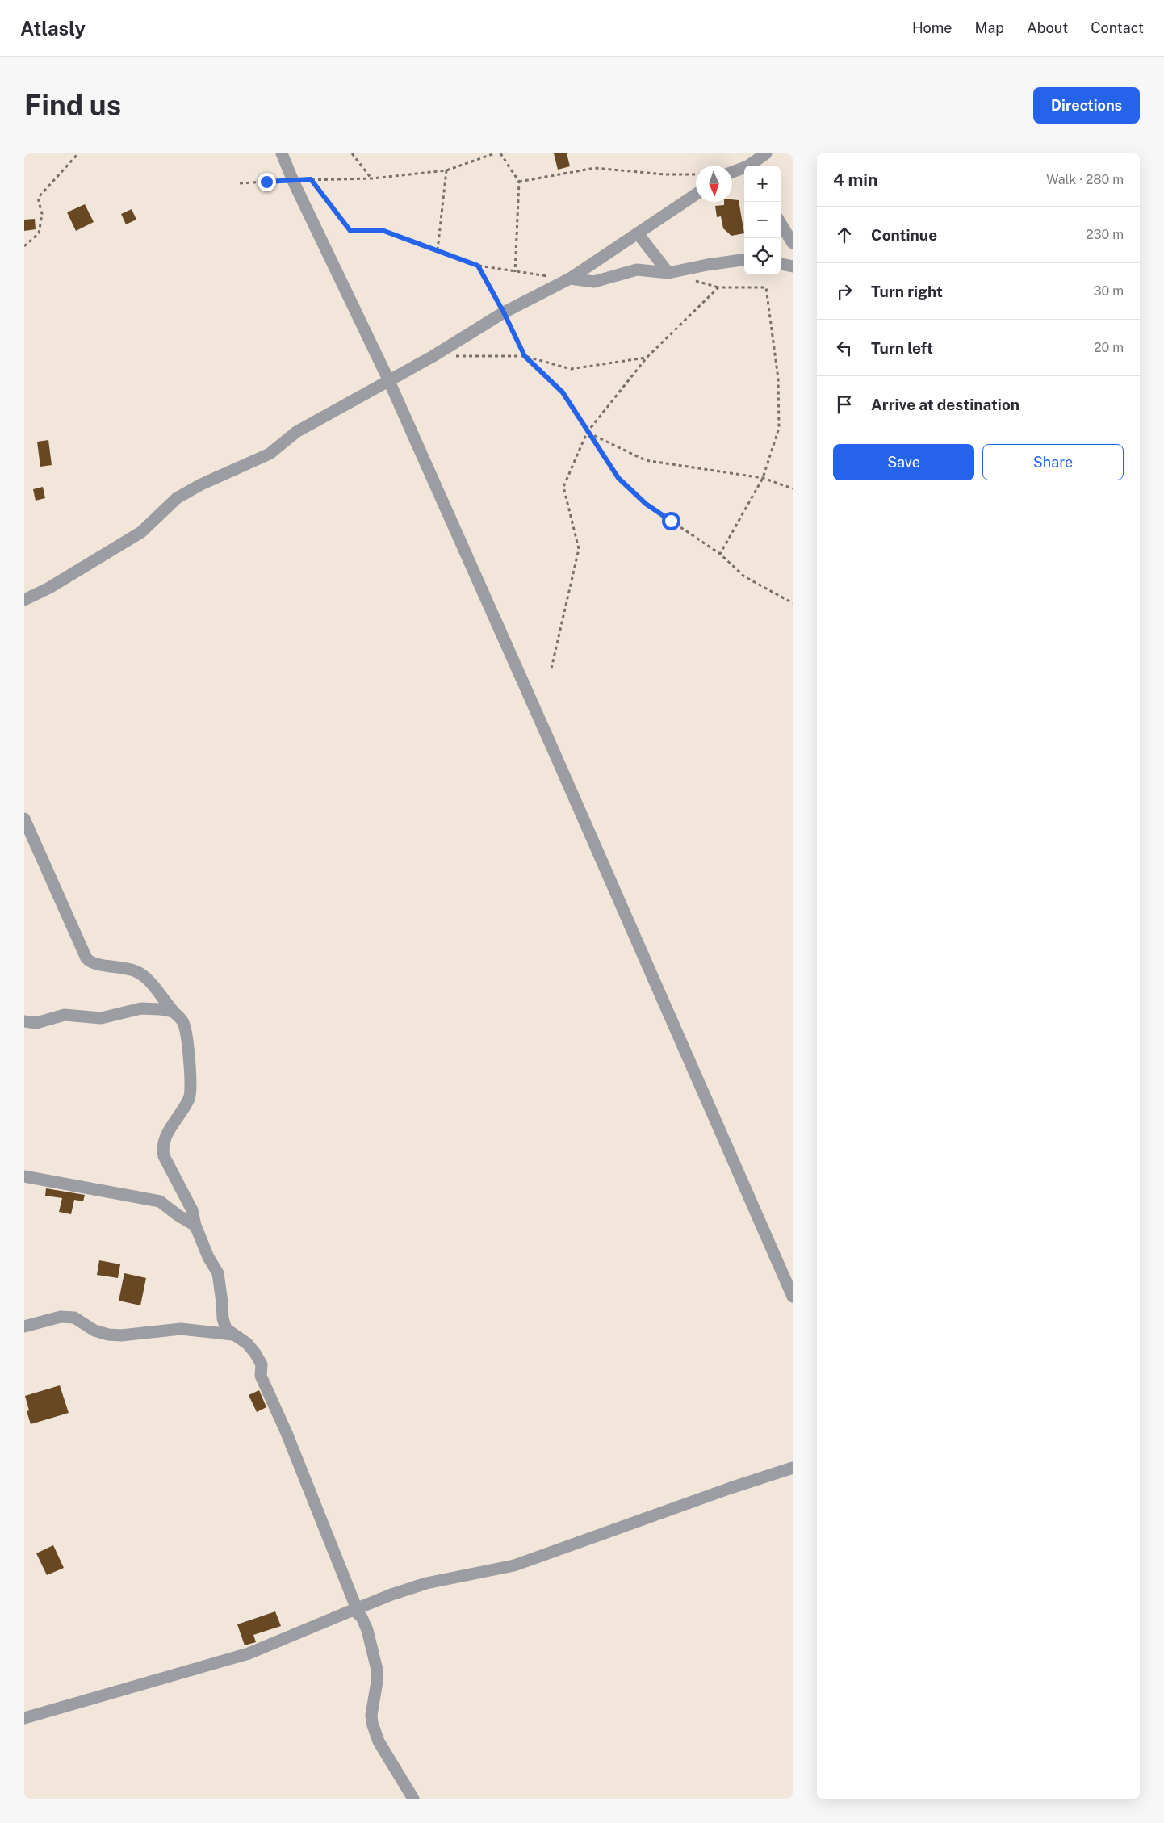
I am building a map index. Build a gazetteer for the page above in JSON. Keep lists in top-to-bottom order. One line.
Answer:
{"north":"bottom","page":{"header":"Atlasly","nav":["Home","Map","About","Contact"],"buttons":["Directions",["Save","Share"]],"title":"Find us","heading":["4 min","Walk · 280 m"],"map_buttons":["+","−"],"list":[["Continue","230 m"],["Turn right","30 m"],["Turn left","20 m"],"Arrive at destination"]}}
